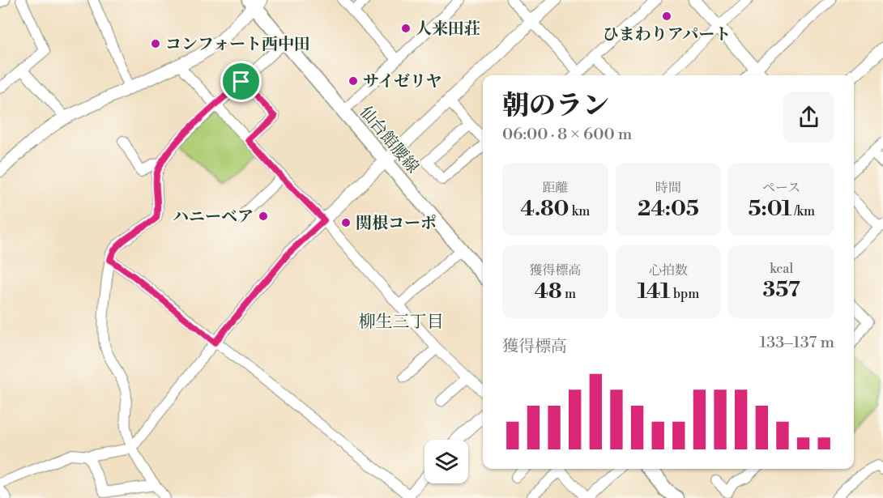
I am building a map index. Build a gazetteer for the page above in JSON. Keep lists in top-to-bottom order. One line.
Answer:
{"streets":{"main road":["仙台館腰線"]},"districts":["柳生三丁目"],"places":["ひまわりアパート","人来田荘","コンフォート西中田","サイゼリヤ","ハニーベア","関根コーポ"],"page":{"heading":["朝のラン","06:00 · 8 × 600 m"],"stats":[["距離","4.80 km"],["時間","24:05"],["ペース","5:01 /km"],["獲得標高","48 m"],["心拍数","141 bpm"],["kcal","357"]],"chart":["獲得標高","133–137 m"]}}
